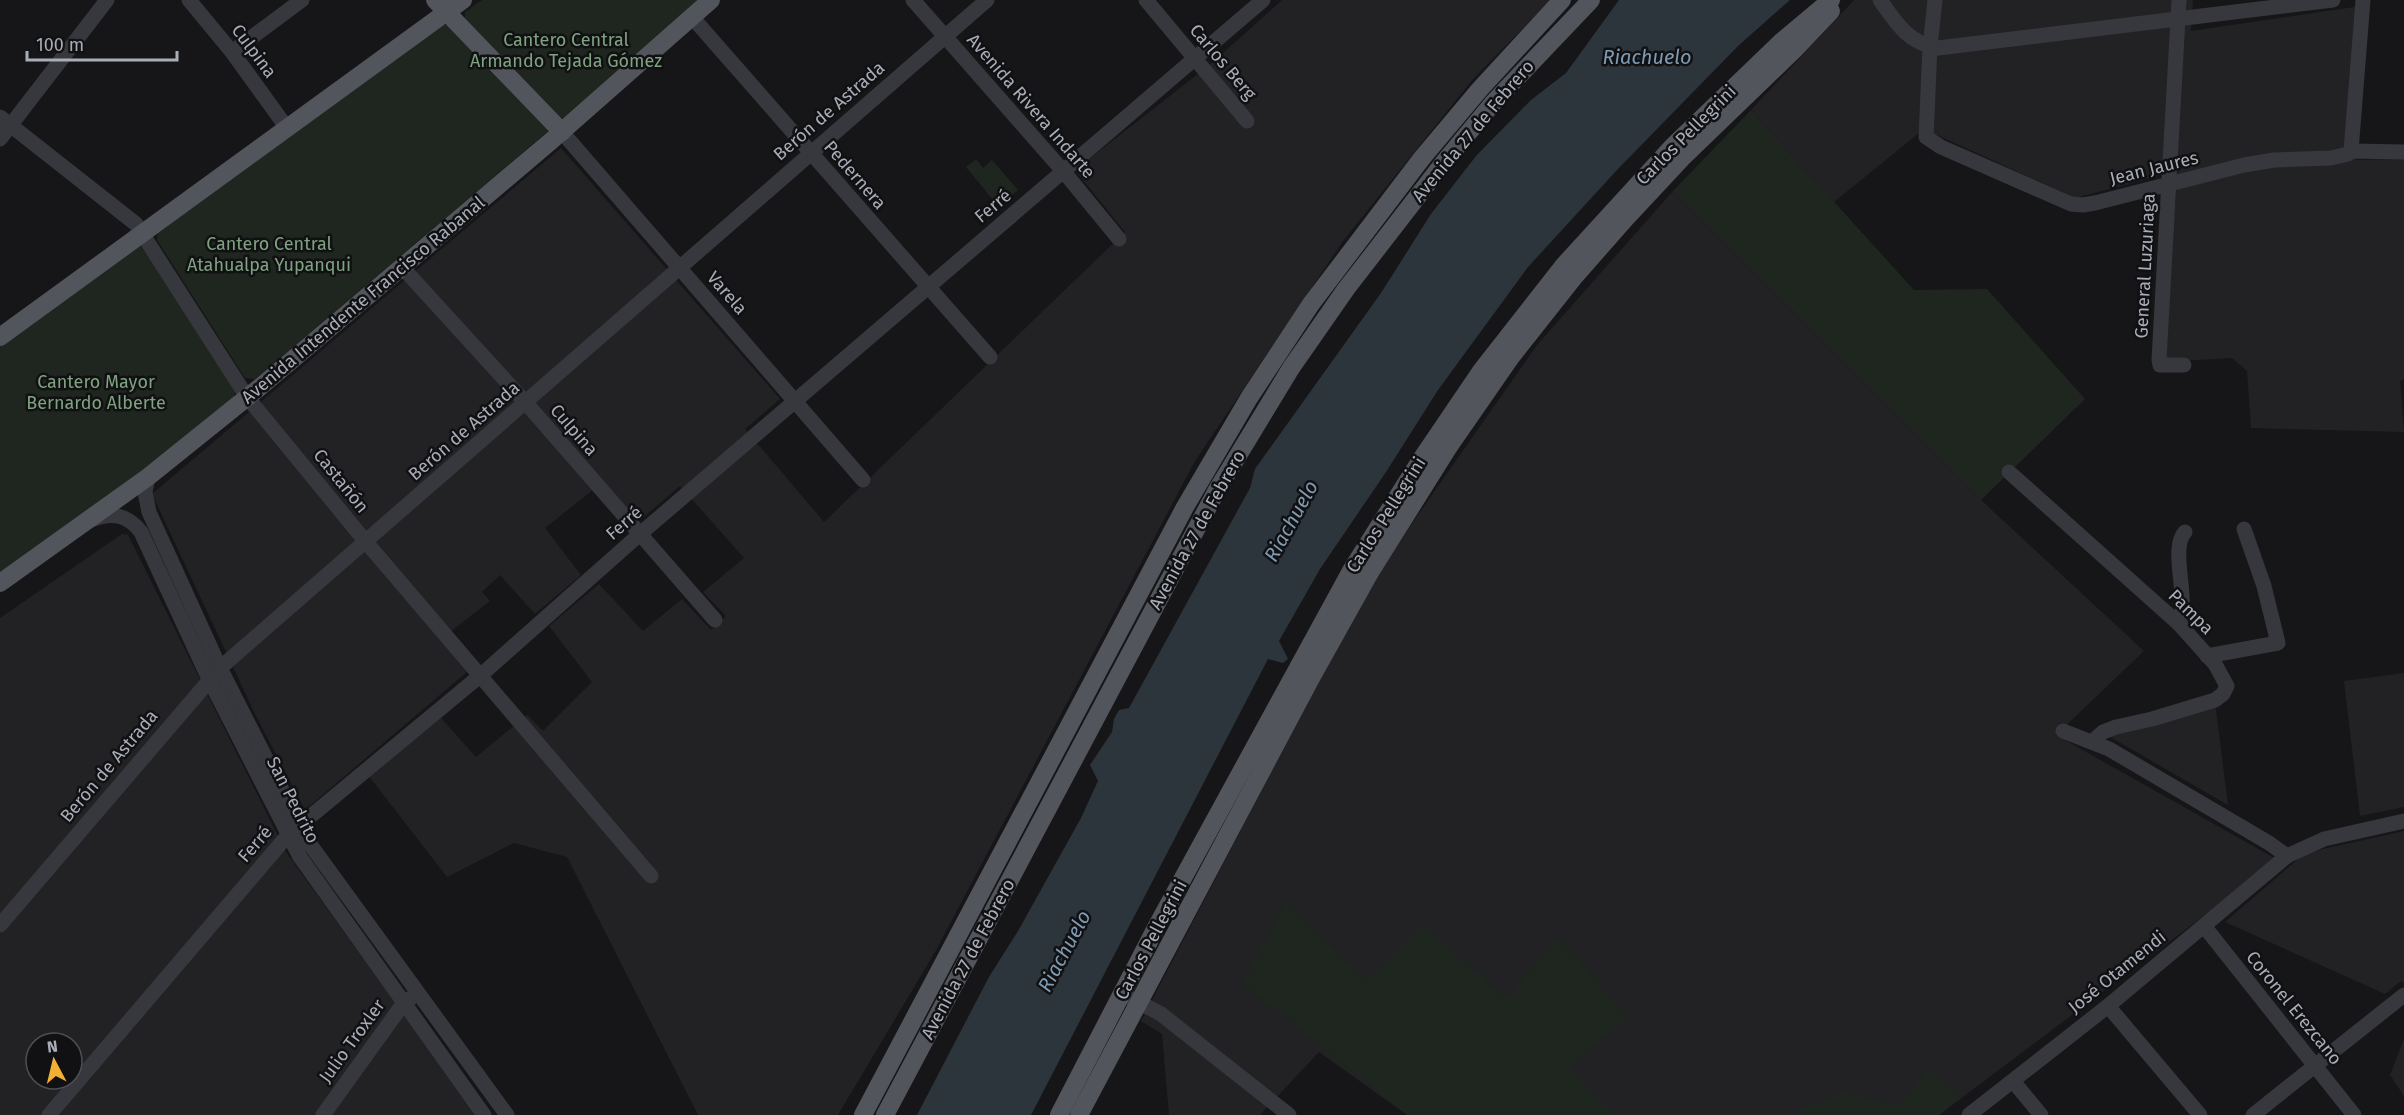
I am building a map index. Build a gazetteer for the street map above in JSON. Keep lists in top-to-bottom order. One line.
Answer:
{"streets":{"main road":["Avenida 27 de Febrero","Carlos Pellegrini","Avenida Intendente Francisco Rabanal"],"street":["Culpina","Carlos Berg","Avenida Rivera Indarte","Berón de Astrada","Jean Jaures","Pedernera","Ferré","General Luzuriaga","Varela","Castañón","Pampa","San Pedrito","José Otamendi","Coronel Erezcano","Julio Troxler"]},"crossings":[["Culpina","Berón de Astrada"],["Culpina","Ferré"],["Culpina","Avenida Intendente Francisco Rabanal"],["Carlos Berg","Ferré"],["Avenida Rivera Indarte","Berón de Astrada"],["Avenida Rivera Indarte","Ferré"],["Berón de Astrada","Pedernera"],["Berón de Astrada","Varela"],["Berón de Astrada","Castañón"],["Berón de Astrada","San Pedrito"],["Jean Jaures","General Luzuriaga"],["Pedernera","Ferré"],["Pedernera","Avenida Intendente Francisco Rabanal"],["Ferré","Varela"],["Ferré","Castañón"],["Ferré","San Pedrito"],["Varela","Avenida Intendente Francisco Rabanal"],["Avenida Intendente Francisco Rabanal","Castañón"],["Avenida Intendente Francisco Rabanal","San Pedrito"],["San Pedrito","Julio Troxler"],["José Otamendi","Coronel Erezcano"]],"water":["Riachuelo"],"parks":["Cantero Central Armando Tejada Gómez","Cantero Central Atahualpa Yupanqui","Cantero Mayor Bernardo Alberte"],"scale_bar":"100 m","north":"top"}
